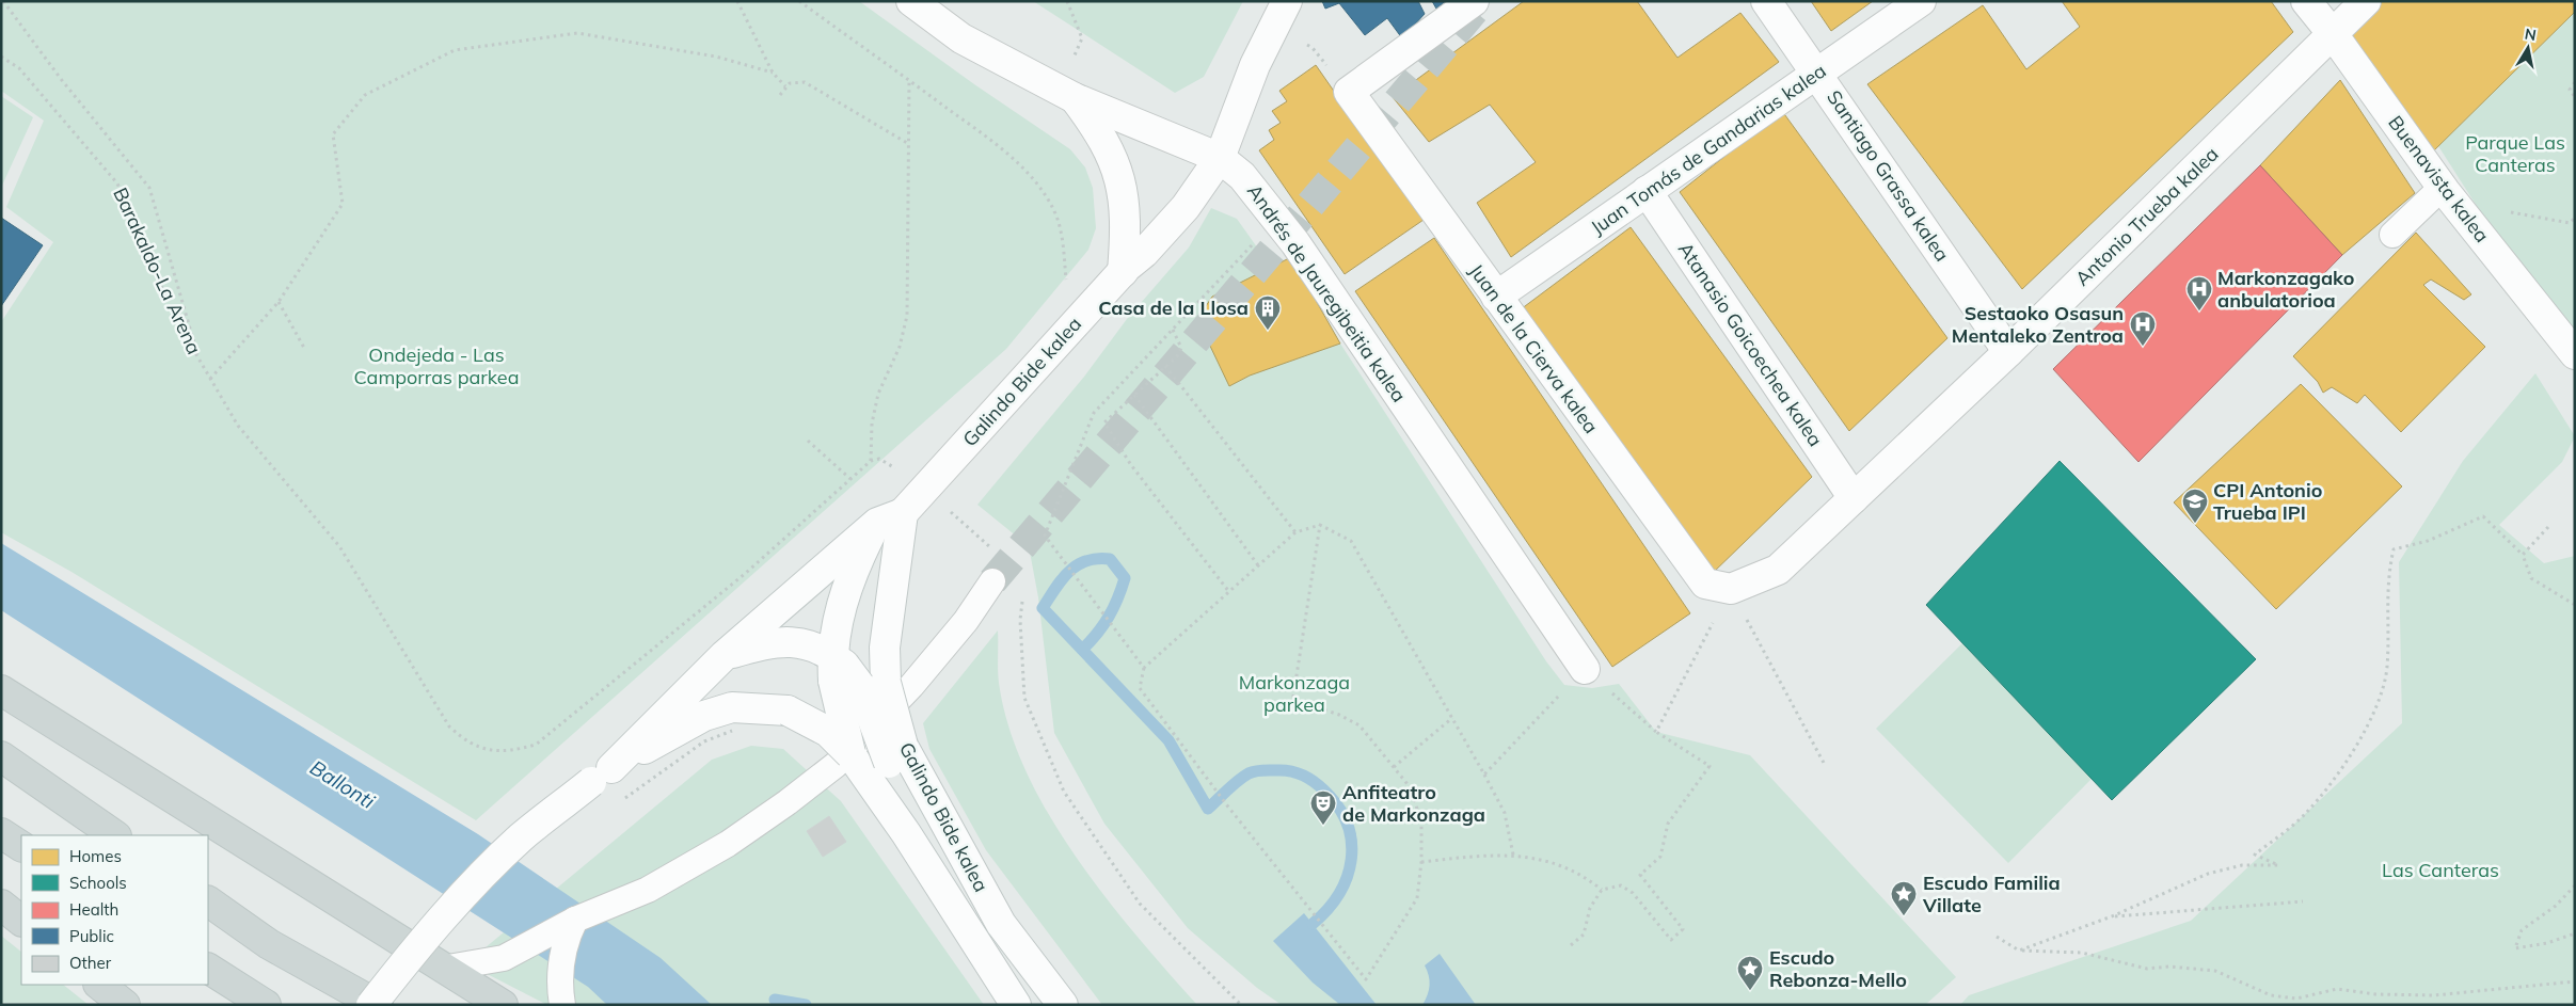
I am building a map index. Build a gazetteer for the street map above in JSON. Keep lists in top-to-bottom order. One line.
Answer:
{"streets":{"street":["Juan Tomás de Gandarias kalea","Santiago Grassa kalea","Buenavista kalea","Antonio Trueba kalea","Andrés de Jauregibeitia kalea","Atanasio Goicoechea kalea","Juan de la Cierva kalea","Galindo Bide kalea"],"path":["Barakaldo-La Arena"]},"crossings":[["Juan Tomás de Gandarias kalea","Santiago Grassa kalea"],["Juan Tomás de Gandarias kalea","Atanasio Goicoechea kalea"],["Juan Tomás de Gandarias kalea","Juan de la Cierva kalea"],["Santiago Grassa kalea","Antonio Trueba kalea"],["Buenavista kalea","Antonio Trueba kalea"],["Antonio Trueba kalea","Atanasio Goicoechea kalea"],["Antonio Trueba kalea","Juan de la Cierva kalea"],["Andrés de Jauregibeitia kalea","Galindo Bide kalea"]],"water":["Ballonti"],"parks":["Parque Las Canteras","Ondejeda - Las Camporras parkea","Markonzaga parkea","Las Canteras"],"places":{"hospital":["Markonzagako anbulatorioa","Sestaoko Osasun Mentaleko Zentroa"],"building":["Casa de la Llosa"],"school or university":["CPI Antonio Trueba IPI"],"theatre":["Anfiteatro de Markonzaga"],"place":["Escudo Familia Villate","Escudo Rebonza-Mello"]},"legend":["Homes","Schools","Health","Public","Other"],"north":"top"}
